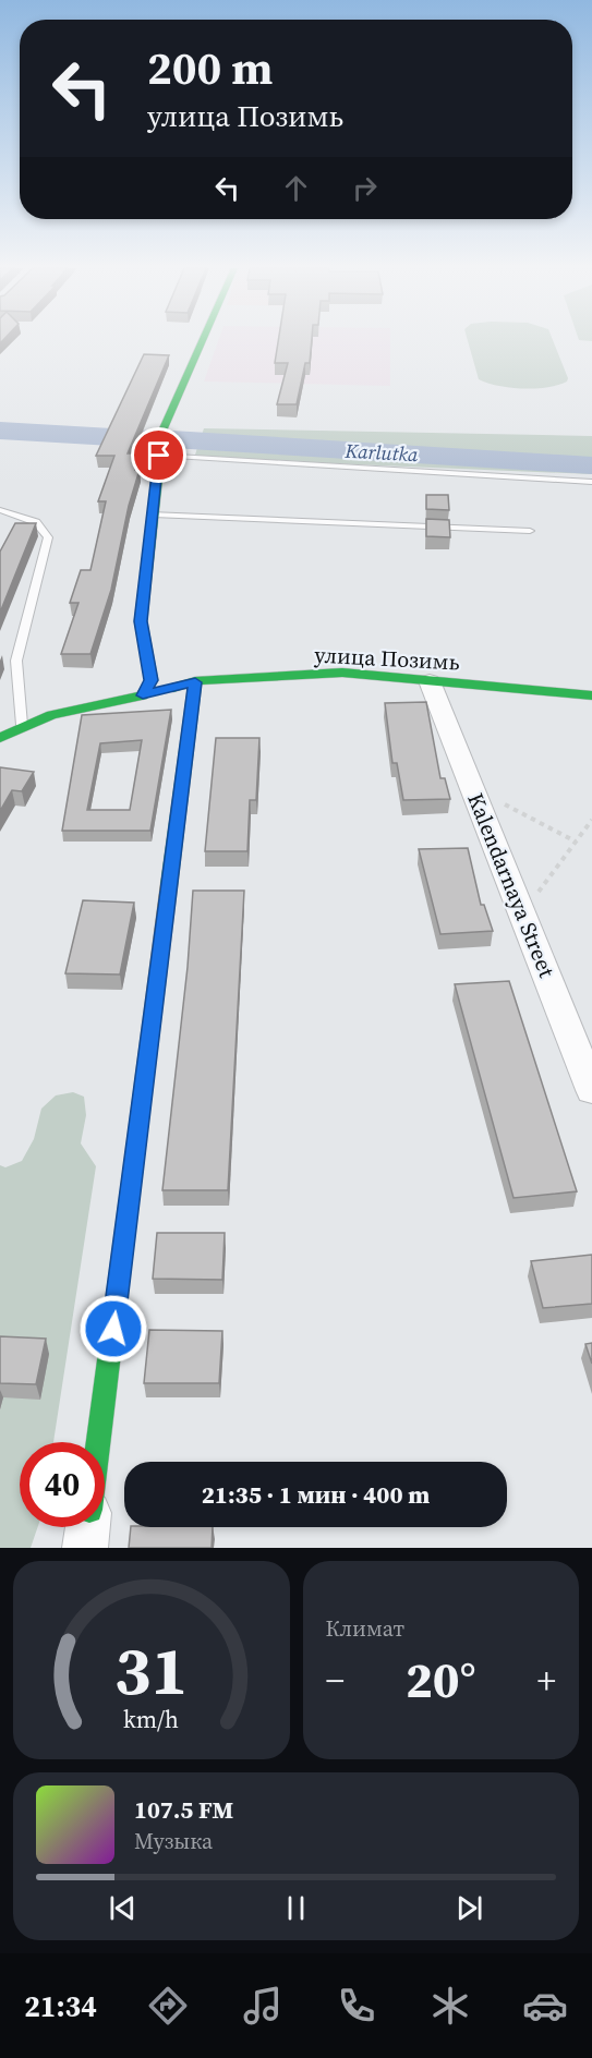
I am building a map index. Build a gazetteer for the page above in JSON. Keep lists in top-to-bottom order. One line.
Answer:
{"streets":{"street":["улица Позимь","Kalendarnaya Street"]},"crossings":[["улица Позимь","Kalendarnaya Street"]],"water":["Karlutka"],"page":{"turn":["200 m","улица Позимь"],"limit":"40","trip":"21:35 · 1 мин · 400 m","tile":"Климат","heat":["−","20°","+"],"song":["107.5 FM","Музыка"],"tabs":"21:34","gauge":["31","km/h"]}}
